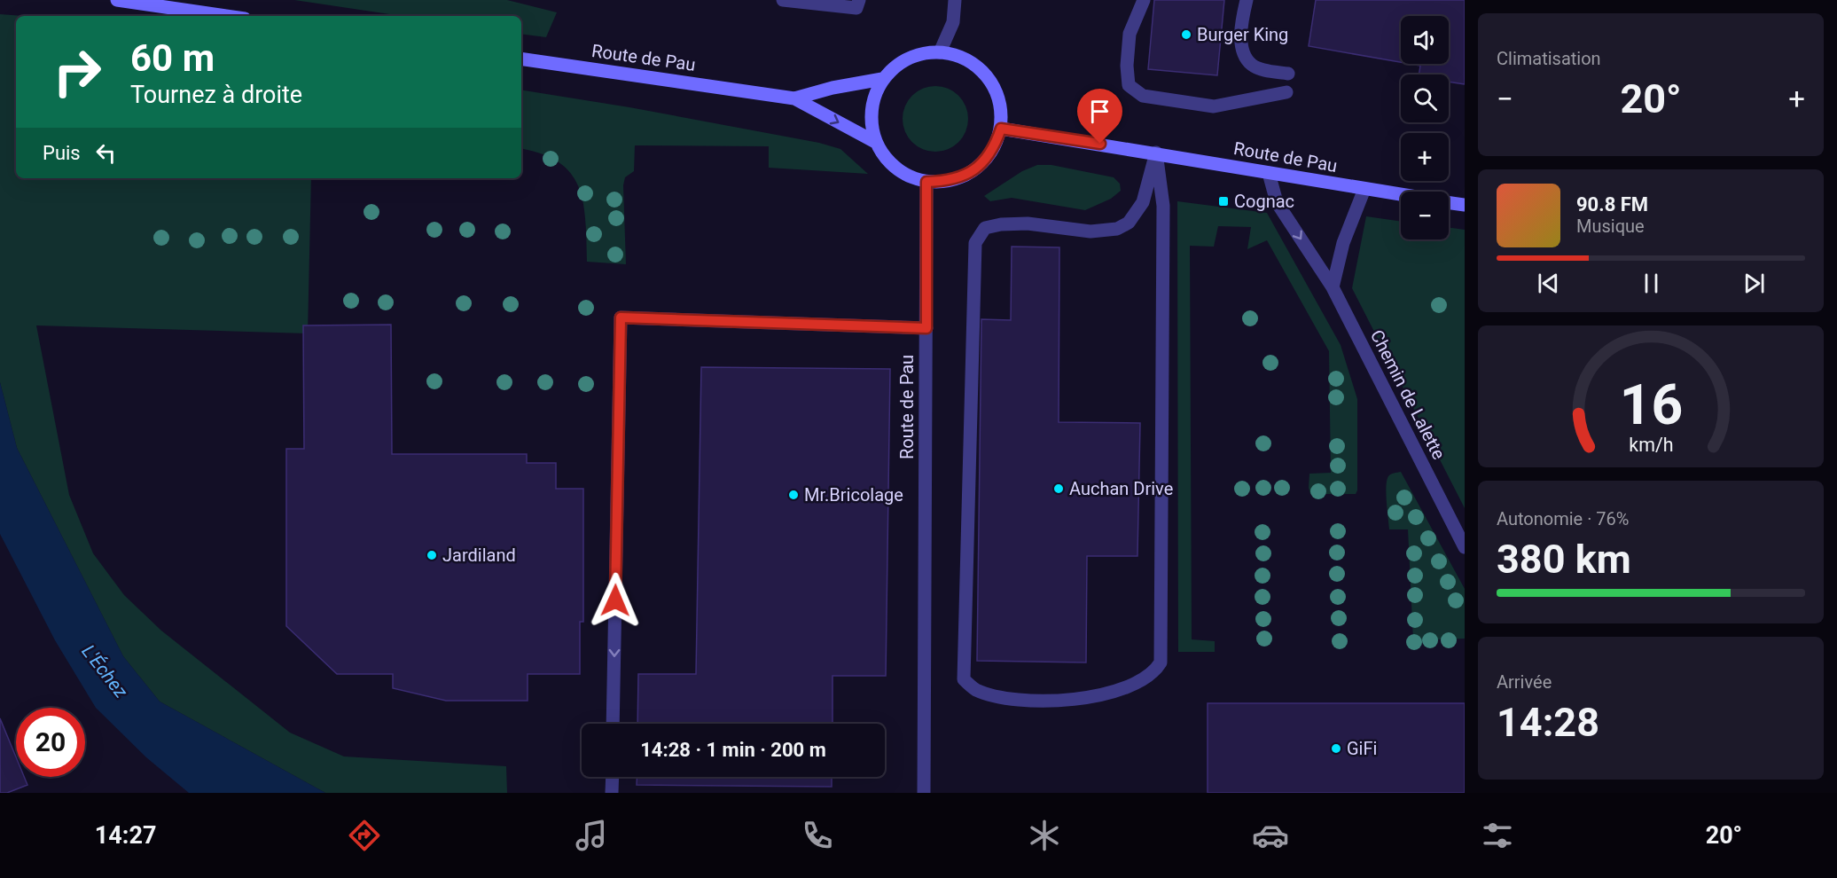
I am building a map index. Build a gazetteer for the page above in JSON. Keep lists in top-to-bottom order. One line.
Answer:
{"streets":{"main road":["Route de Pau"],"street":["Chemin de Lalette"]},"crossings":[["Route de Pau","Chemin de Lalette"]],"water":["L'Échez"],"places":{"other":["Burger King","Auchan Drive","Mr.Bricolage","Jardiland","GiFi"],"transit":["Cognac"]},"page":{"tile":["Climatisation",["Autonomie · 76%","380 km"],["Arrivée","14:28"]],"map_buttons":["+","−"],"turn":["60 m","Tournez à droite"],"heat":["−","20°","+"],"then":"Puis","song":["90.8 FM","Musique"],"limit":"20","trip":"14:28 · 1 min · 200 m","tabs":["14:27","20°"],"gauge":["16","km/h"]}}
